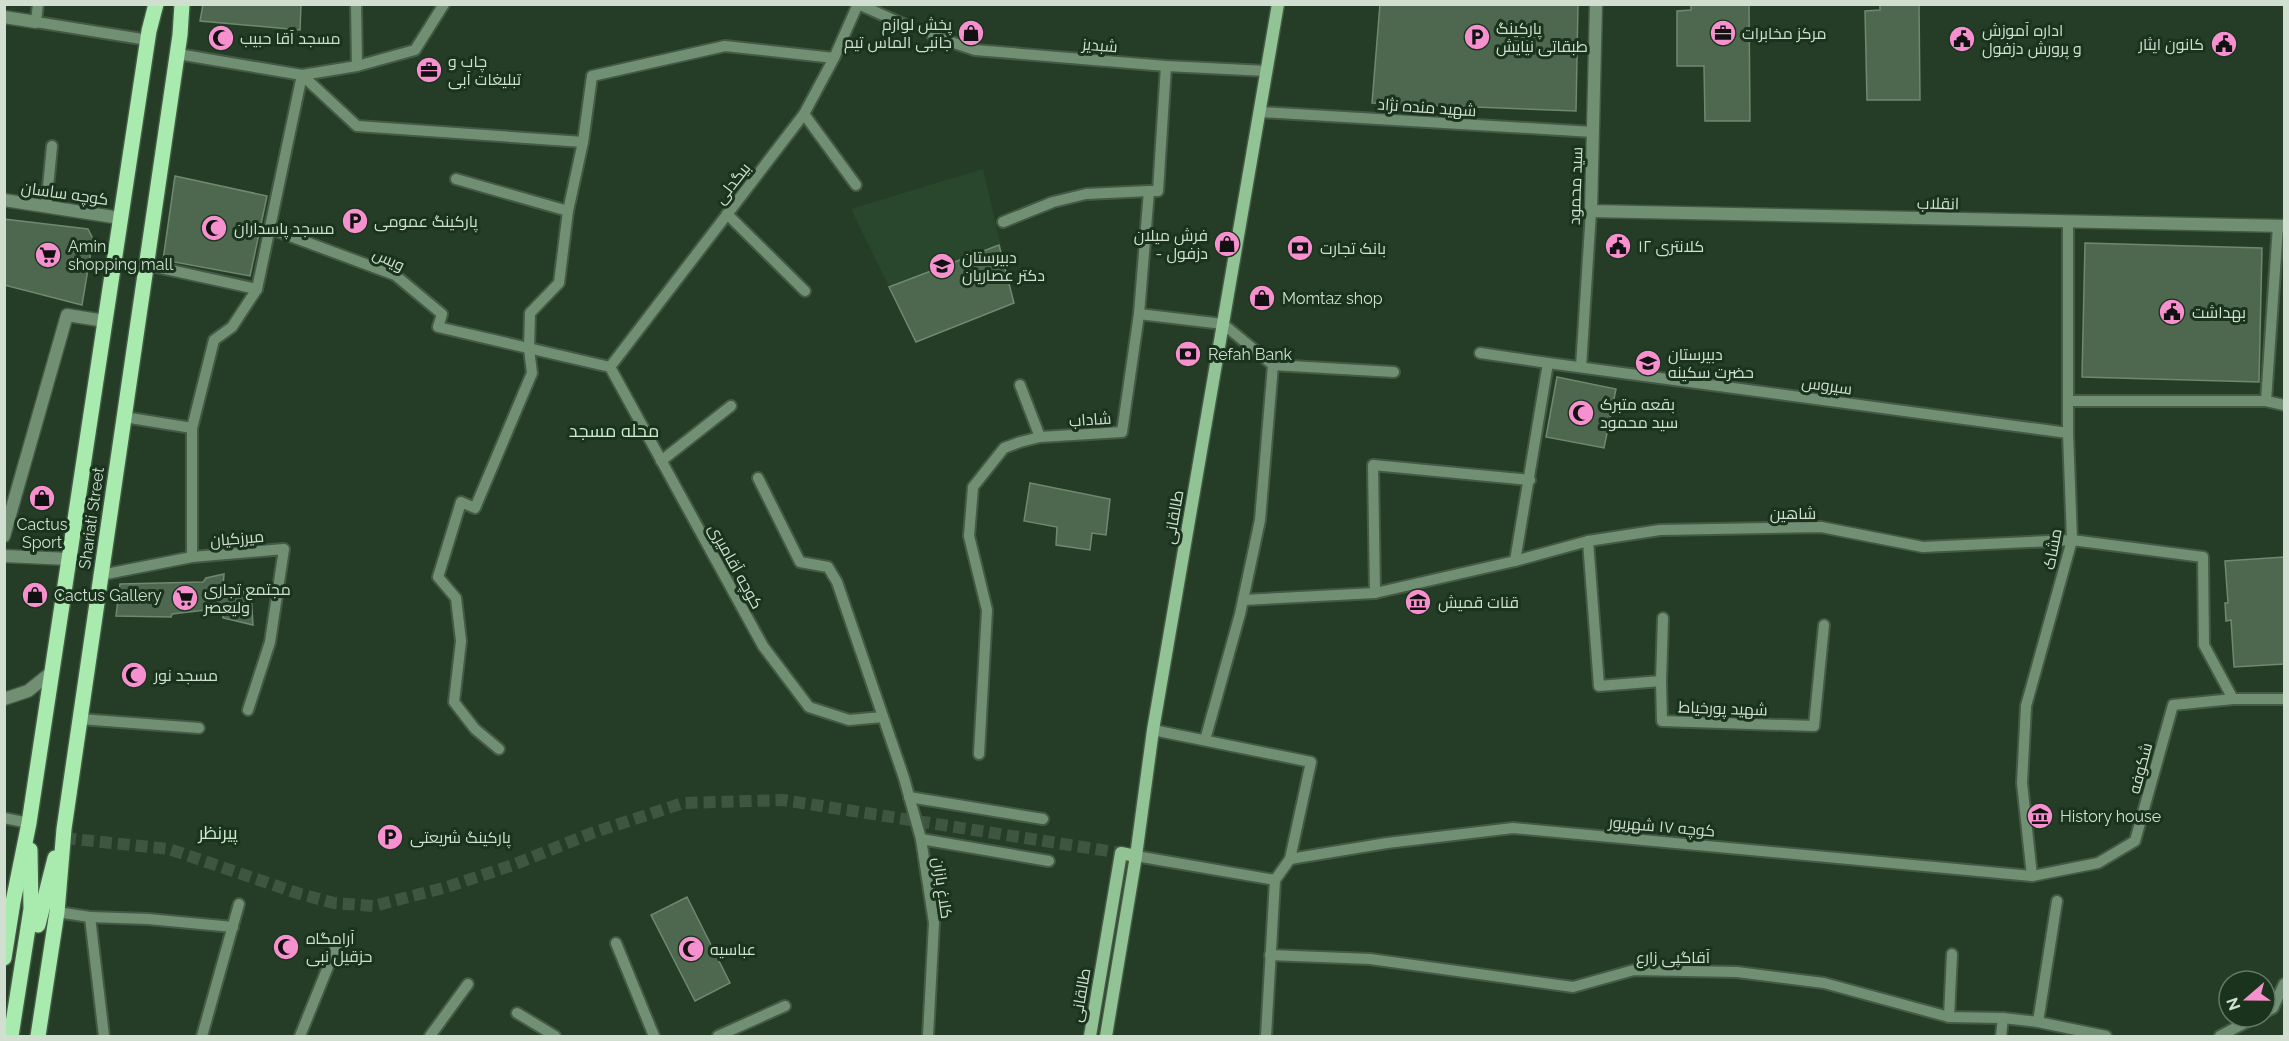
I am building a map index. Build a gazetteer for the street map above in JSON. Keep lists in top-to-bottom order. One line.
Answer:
{"streets":{"main road":["طالقانی","Shariati Street"],"street":["سید محمود","کوچه ساسان","انقلاب"],"lane":["شبدیز","شهید منده نژاد","بیگدلی","ویس","سیروس","شاداب","شاهین","میرزکیان","مشاک","کوچه آقامیری","شهید پورخیاط","شکوفه","کوچه ۱۷ شهریور","کلاغ بازان","آقاگپی زارع"]},"crossings":[["شبدیز","شاداب"],["شبدیز","طالقانی"],["شهید منده نژاد","سید محمود"],["شهید منده نژاد","طالقانی"],["بیگدلی","کوچه آقامیری"],["سید محمود","انقلاب"],["سید محمود","سیروس"],["کوچه ساسان","Shariati Street"],["انقلاب","مشاک"],["سیروس","مشاک"],["شاهین","مشاک"],["شاهین","شهید پورخیاط"],["شاهین","شکوفه"],["Shariati Street","میرزکیان"],["مشاک","شکوفه"],["مشاک","کوچه ۱۷ شهریور"],["شکوفه","کوچه ۱۷ شهریور"]],"districts":["محله مسجد","پیرنظر"],"places":{"shop":["پخش لوازم جانبی الماس تیم","فرش میلان - دزفول","Momtaz shop","Cactus Sport","Cactus Gallery"],"office":["مرکز مخابرات","چاپ و تبلیغات آبی"],"parking":["پارکینگ طبقاتی نیایش","پارکینگ عمومی","پارکینگ شریعتی"],"mosque":["مسجد آقا حبیب","مسجد پاسداران","بقعه متبرک سید محمود","مسجد نور","آرامگاه حزقیل نبی","عباسیه"],"public building":["اداره آموزش و پرورش دزفول","کانون ایثار","کلانتری ۱۲","بهداشت"],"bank":["بانک تجارت","Refah Bank"],"supermarket":["Amin shopping mall","مجتمع تجاری ولیعصر"],"school or university":["دبیرستان دکتر عصاریان","دبیرستان حضرت سکینه"],"museum":["قنات قمیش","History house"]},"north":"left"}
